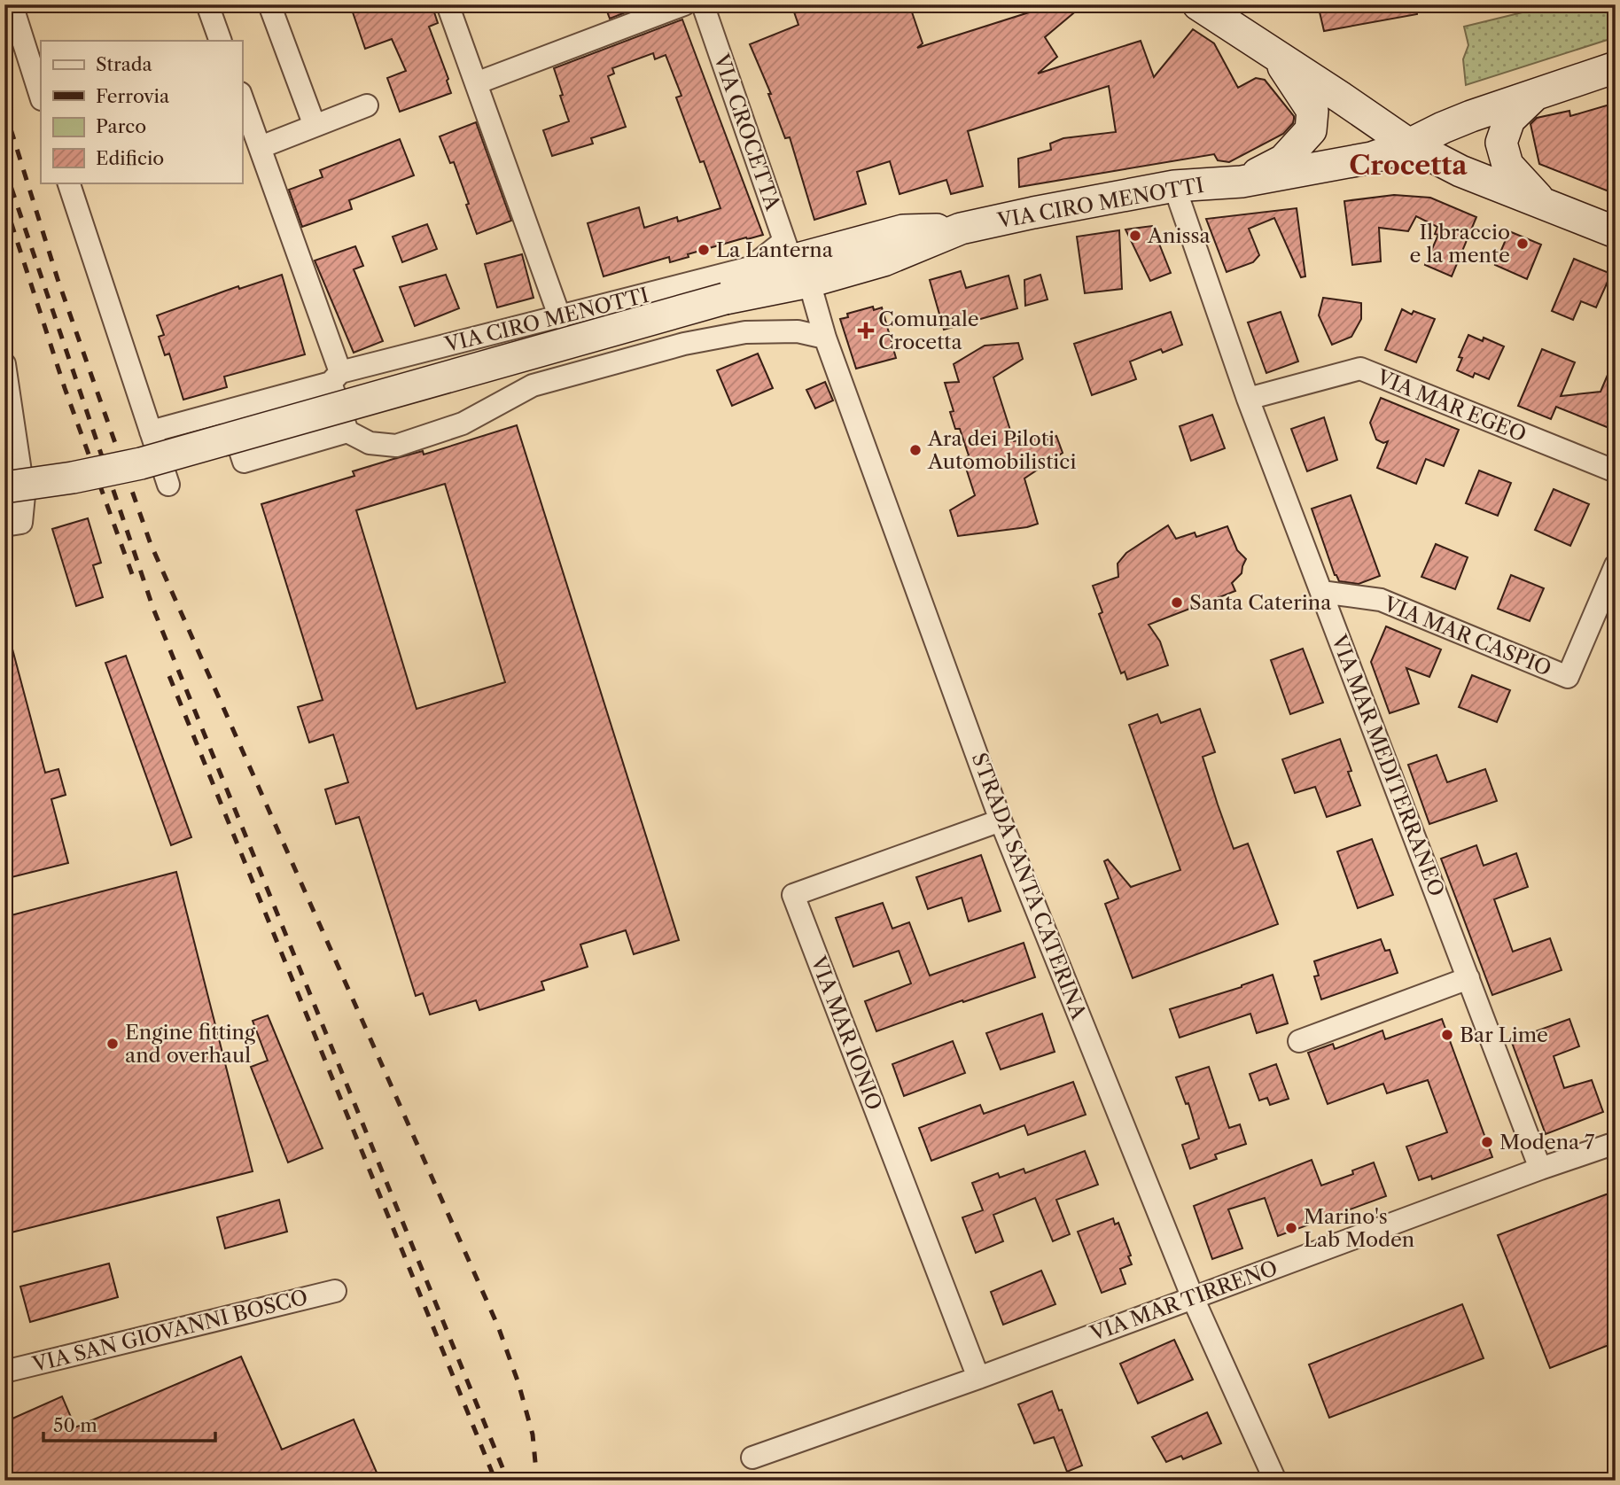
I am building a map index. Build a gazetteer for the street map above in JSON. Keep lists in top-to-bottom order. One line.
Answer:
{"streets":{"main road":["VIA CIRO MENOTTI"],"street":["VIA CROCETTA","VIA MAR EGEO","VIA MAR CASPIO","VIA MAR MEDITERRANEO","STRADA SANTA CATERINA","VIA MAR IONIO","VIA MAR TIRRENO","VIA SAN GIOVANNI BOSCO"]},"crossings":[["VIA CROCETTA","VIA CIRO MENOTTI"],["VIA CROCETTA","STRADA SANTA CATERINA"],["VIA CIRO MENOTTI","VIA MAR MEDITERRANEO"],["VIA CIRO MENOTTI","STRADA SANTA CATERINA"],["VIA MAR EGEO","VIA MAR MEDITERRANEO"],["VIA MAR CASPIO","VIA MAR MEDITERRANEO"],["VIA MAR MEDITERRANEO","VIA MAR TIRRENO"],["STRADA SANTA CATERINA","VIA MAR IONIO"],["STRADA SANTA CATERINA","VIA MAR TIRRENO"],["VIA MAR IONIO","VIA MAR TIRRENO"]],"districts":["Crocetta"],"places":{"other":["Anissa","Il braccio e la mente","La Lanterna","Ara dei Piloti Automobilistici","Santa Caterina","Bar Lime","Engine fitting and overhaul","Modena 7","Marino's Lab Moden"],"health":["Comunale Crocetta"]},"legend":["Strada","Ferrovia","Parco","Edificio"],"scale_bar":"50 m"}
